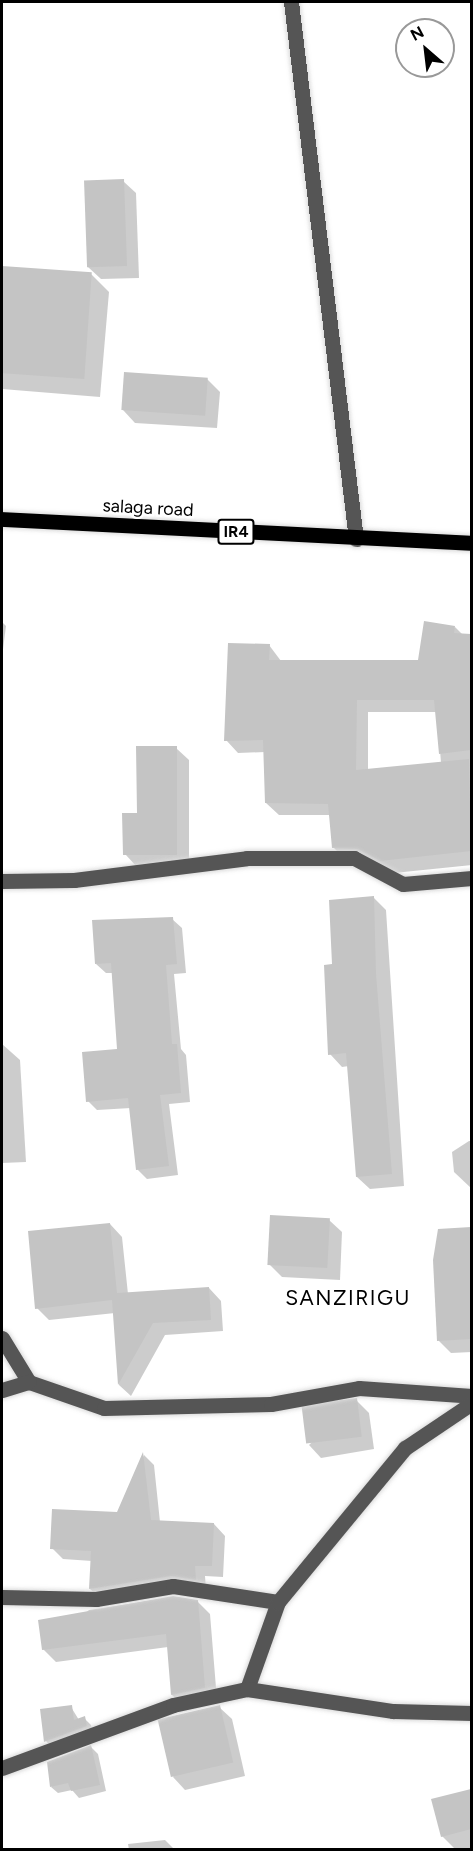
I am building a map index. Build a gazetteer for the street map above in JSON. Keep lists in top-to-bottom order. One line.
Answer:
{"streets":{"main road":["salaga road","IR4"]},"districts":["SANZIRIGU"],"north":"top left"}
